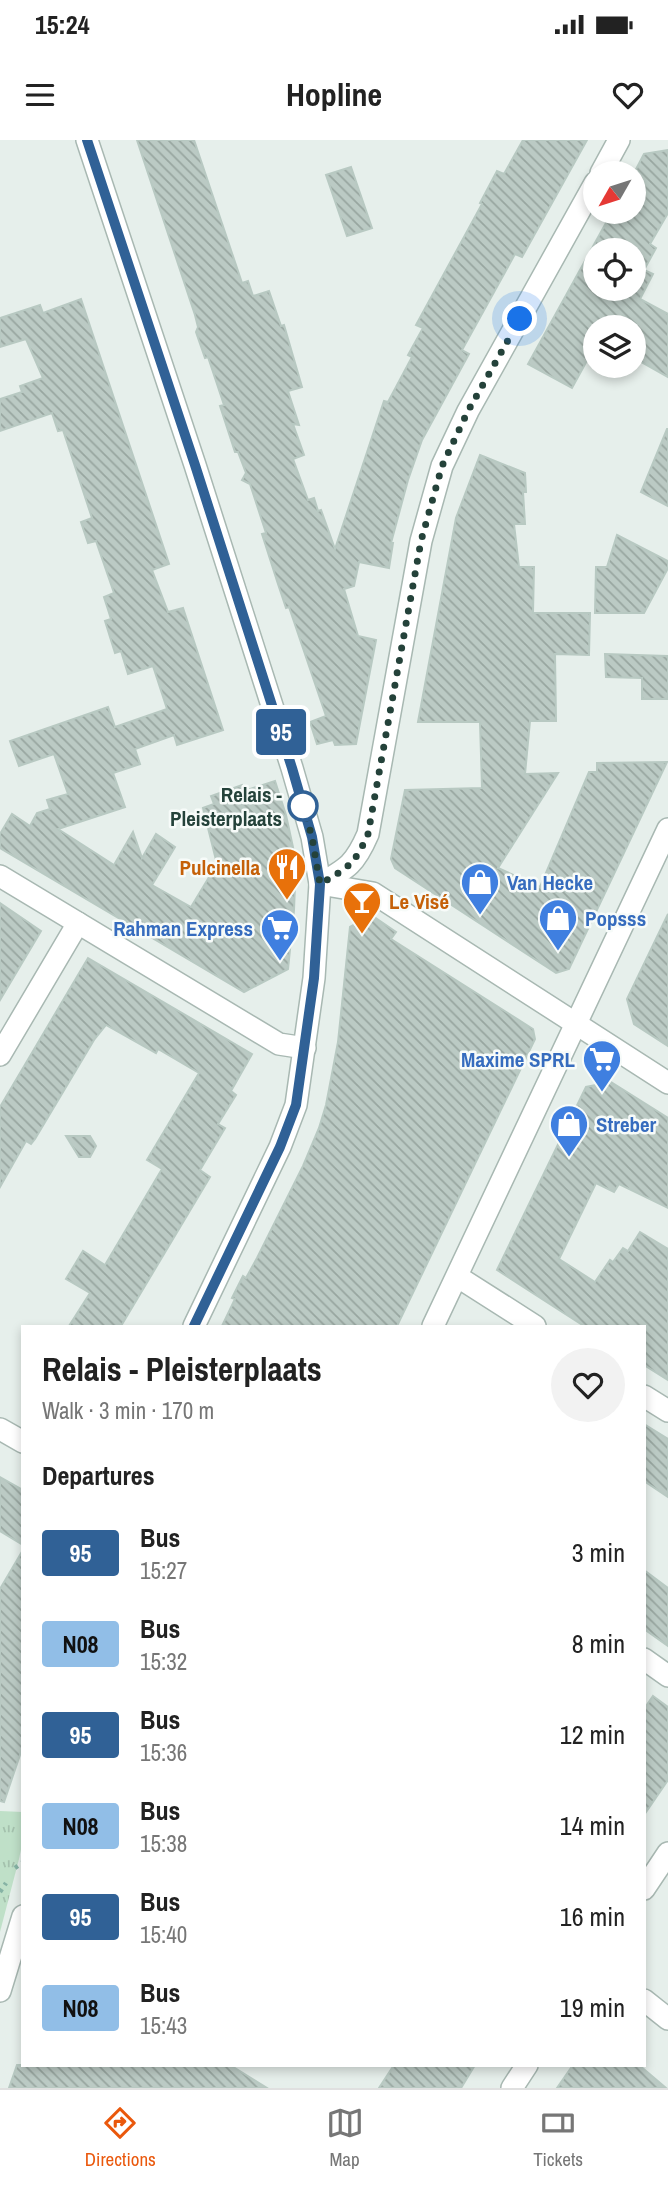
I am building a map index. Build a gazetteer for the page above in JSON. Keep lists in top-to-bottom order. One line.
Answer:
{"places":{"other":["Relais - Pleisterplaats"],"restaurant":["Pulcinella"],"shop":["Van Hecke","Popsss","Streber"],"bar":["Le Visé"],"supermarket":["Rahman Express","Maxime SPRL"]},"lines":["bus line 95"],"north":"bottom left","page":{"status":"15:24","header":"Hopline","on_map":"95","heading":[["Relais - Pleisterplaats","Walk · 3 min · 170 m"],"Departures"],"list":[{"mark":"95","name":"Bus","note":"15:27","value":"3 min"},{"mark":"N08","name":"Bus","note":"15:32","value":"8 min"},{"mark":"95","name":"Bus","note":"15:36","value":"12 min"},{"mark":"N08","name":"Bus","note":"15:38","value":"14 min"},{"mark":"95","name":"Bus","note":"15:40","value":"16 min"},{"mark":"N08","name":"Bus","note":"15:43","value":"19 min"}],"tabs":["Directions","Map","Tickets"]}}
